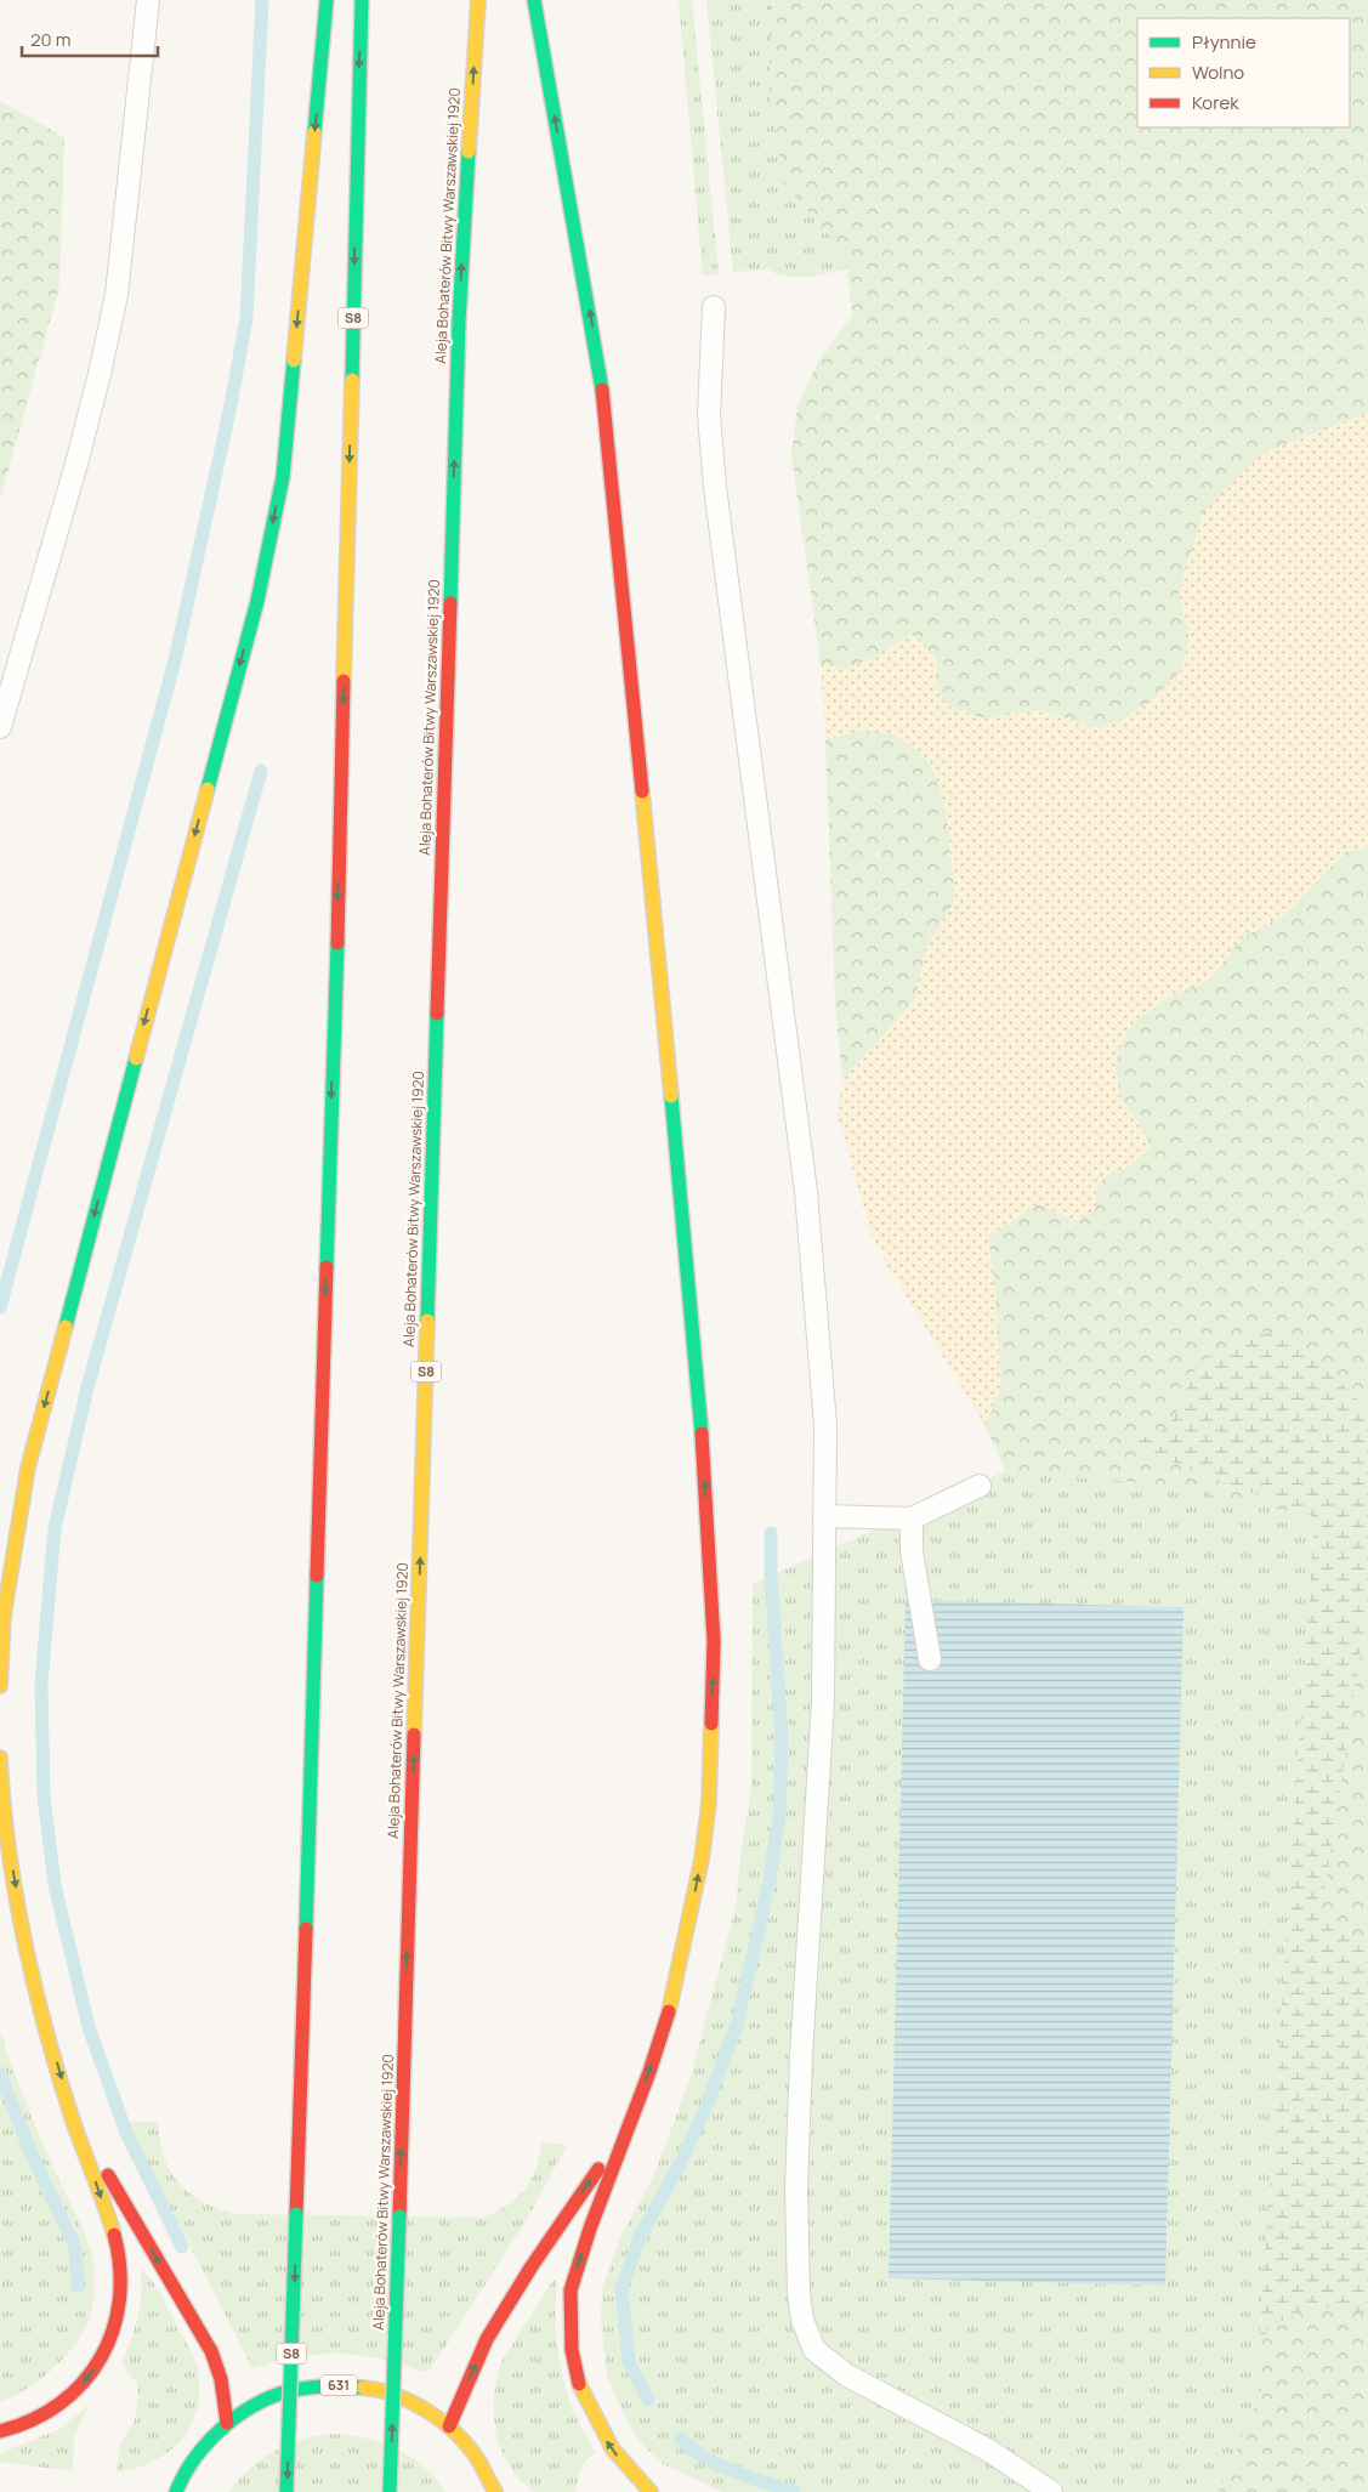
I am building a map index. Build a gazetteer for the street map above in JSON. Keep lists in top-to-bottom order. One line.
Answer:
{"streets":{"main road":["Aleja Bohaterów Bitwy Warszawskiej 1920","S8","631"]},"legend":["Płynnie","Wolno","Korek"],"scale_bar":"20 m"}
